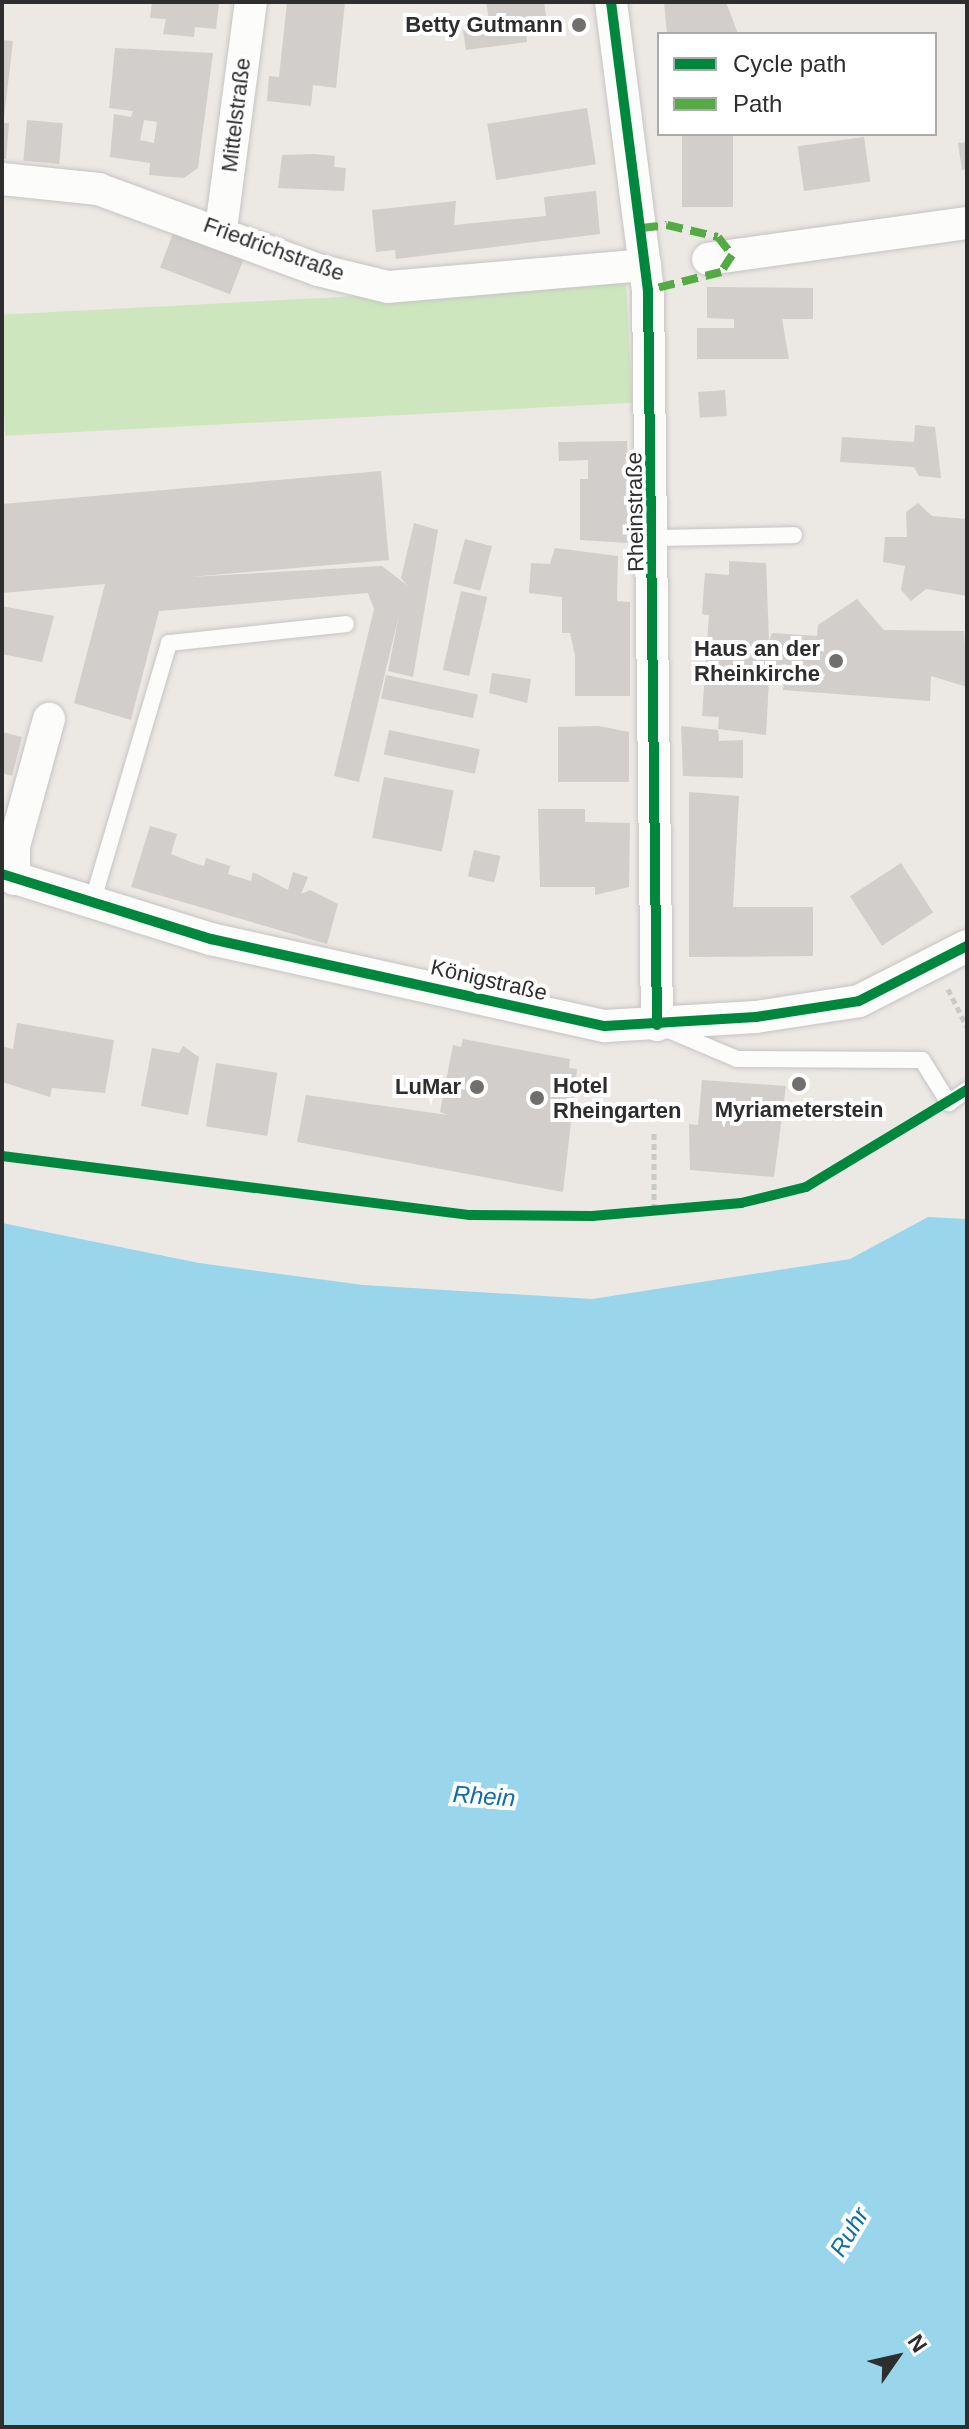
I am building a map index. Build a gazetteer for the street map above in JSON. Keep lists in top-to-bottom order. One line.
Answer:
{"streets":{"street":["Mittelstraße","Friedrichstraße","Rheinstraße","Königstraße"]},"crossings":[["Mittelstraße","Friedrichstraße"],["Friedrichstraße","Rheinstraße"],["Rheinstraße","Königstraße"]],"water":["Rhein","Ruhr"],"places":["Betty Gutmann","Haus an der Rheinkirche","Myriameterstein","LuMar","Hotel Rheingarten"],"legend":["Cycle path","Path"],"north":"top right"}
